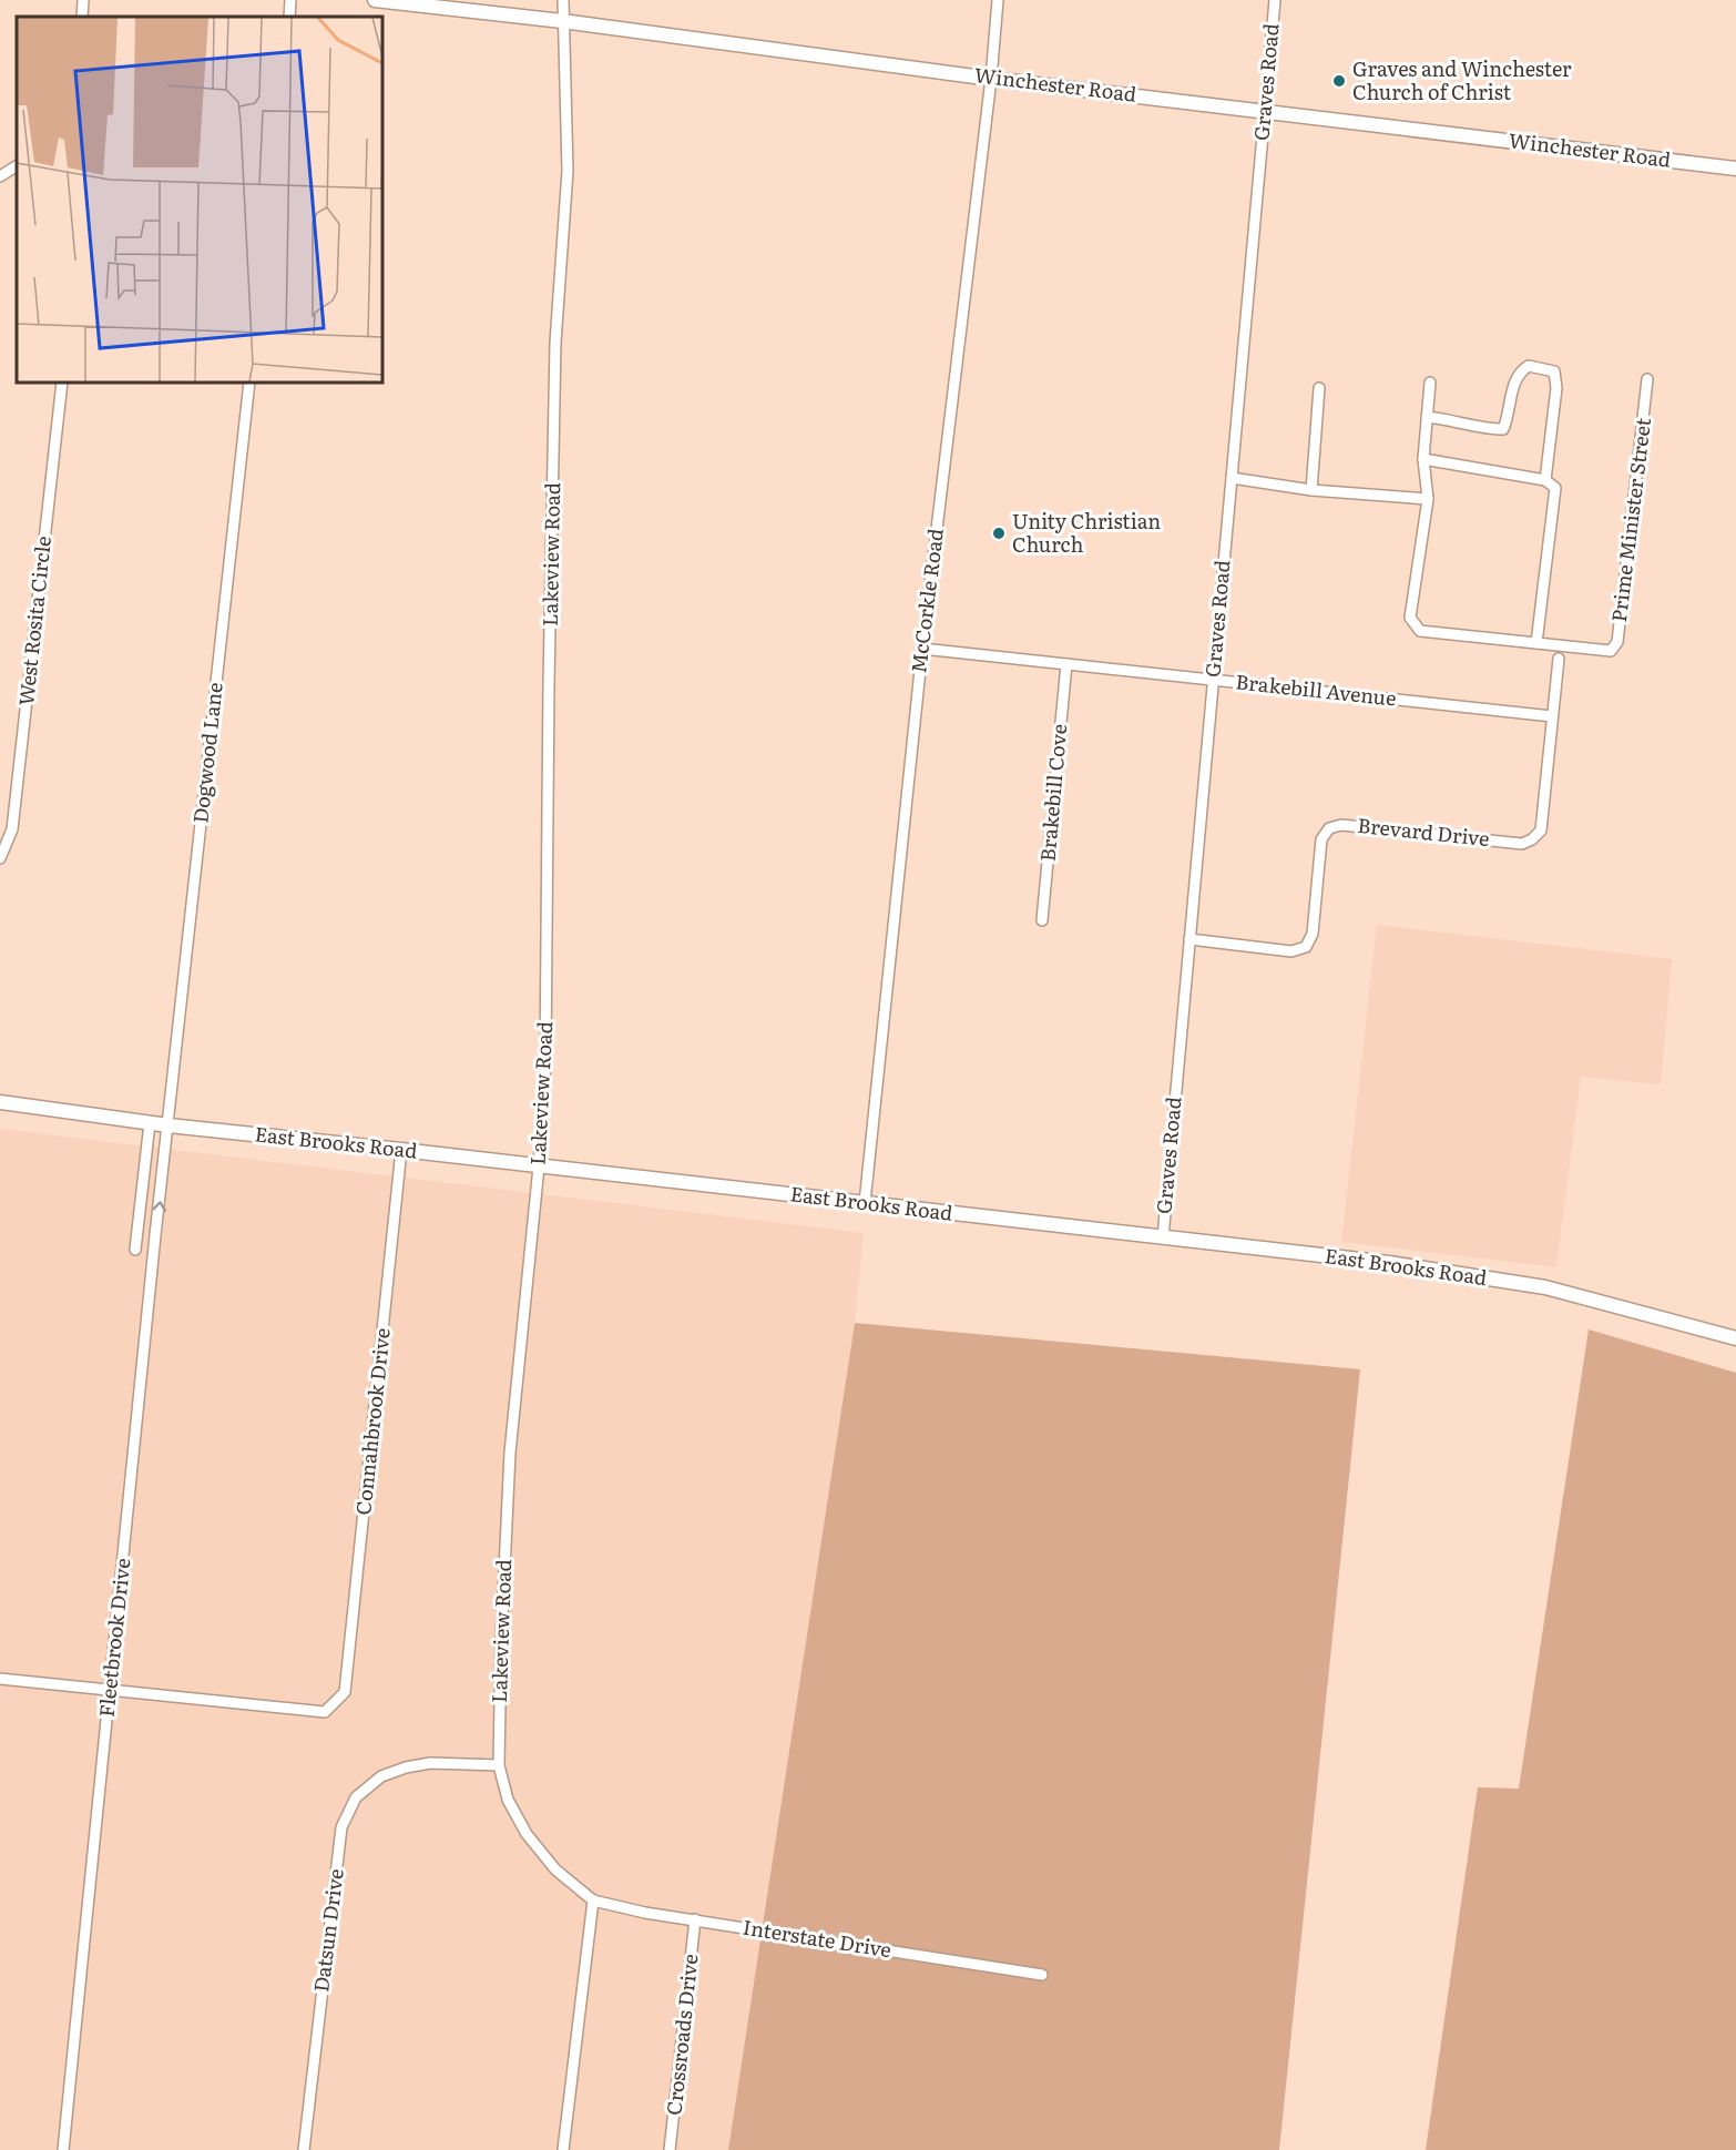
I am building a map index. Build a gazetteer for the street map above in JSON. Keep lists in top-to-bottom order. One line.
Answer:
{"streets":{"main road":["Winchester Road","East Brooks Road"],"street":["Graves Road","Prime Minister Street","Lakeview Road","McCorkle Road","West Rosita Circle","Brakebill Avenue","Dogwood Lane","Brakebill Cove","Brevard Drive","Connahbrook Drive","Fleetbrook Drive","Datsun Drive","Interstate Drive","Crossroads Drive"]},"crossings":[["Graves Road","Winchester Road"],["Graves Road","Brakebill Avenue"],["Graves Road","Brevard Drive"],["Graves Road","East Brooks Road"],["Winchester Road","Lakeview Road"],["Winchester Road","McCorkle Road"],["Lakeview Road","East Brooks Road"],["Lakeview Road","Datsun Drive"],["Lakeview Road","Interstate Drive"],["McCorkle Road","Brakebill Avenue"],["McCorkle Road","East Brooks Road"],["Brakebill Avenue","Brakebill Cove"],["Brakebill Avenue","Brevard Drive"],["Dogwood Lane","East Brooks Road"],["Dogwood Lane","Fleetbrook Drive"],["East Brooks Road","Connahbrook Drive"],["East Brooks Road","Fleetbrook Drive"],["Connahbrook Drive","Fleetbrook Drive"],["Interstate Drive","Crossroads Drive"]],"one_way":["Fleetbrook Drive"],"places":["Graves and Winchester Church of Christ","Unity Christian Church"]}
